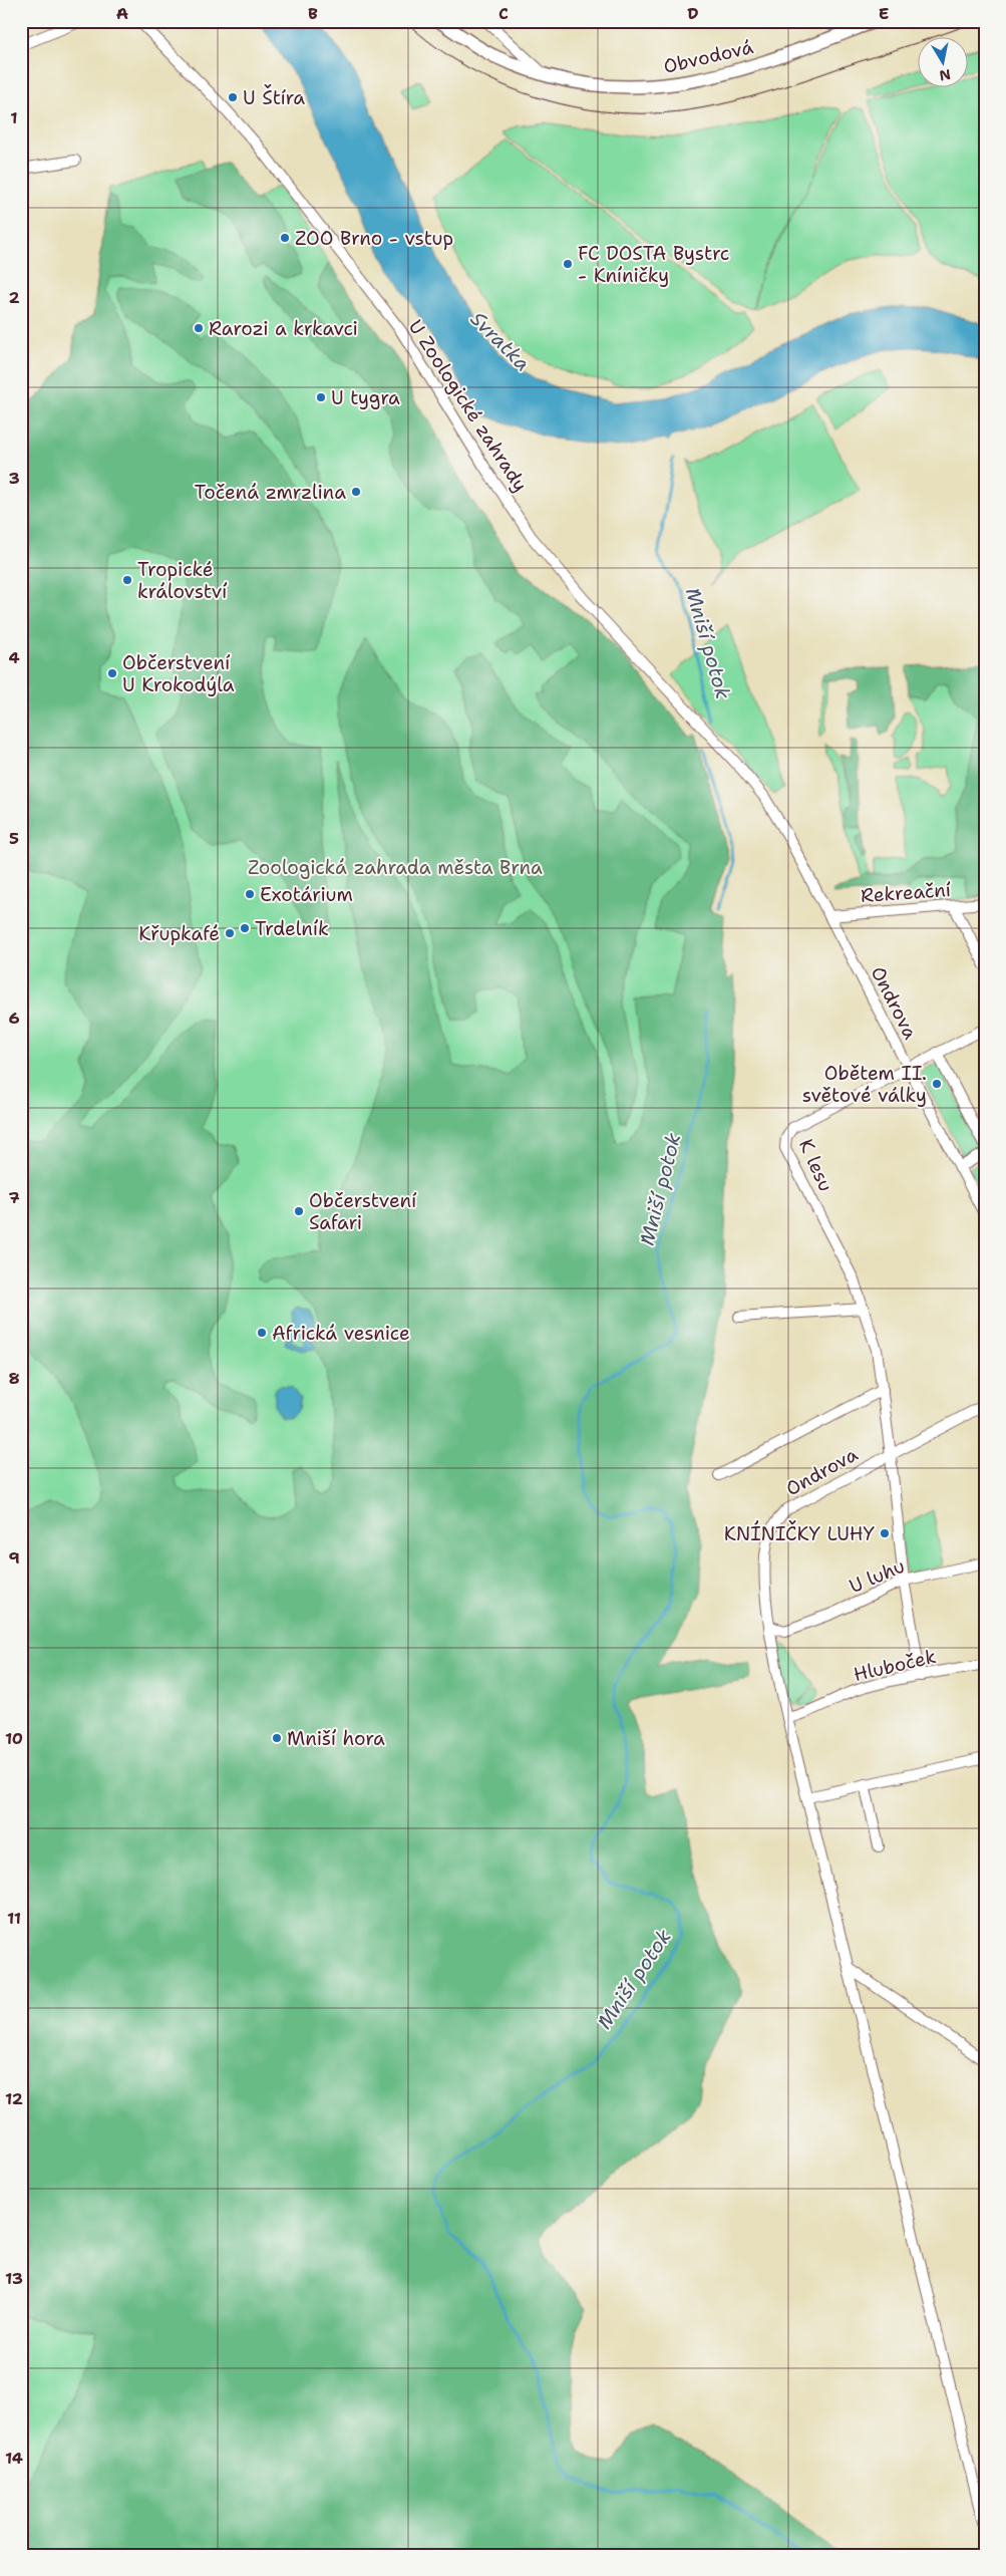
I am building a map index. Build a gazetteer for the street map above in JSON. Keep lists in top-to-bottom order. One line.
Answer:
{"streets":{"main road":["Obvodová"],"street":["U Zoologické zahrady","Rekreační","Ondrova","K lesu","U luhu","Hluboček"]},"crossings":[["U Zoologické zahrady","Ondrova"],["Rekreační","Ondrova"],["Ondrova","K lesu"],["Ondrova","U luhu"],["Ondrova","Hluboček"],["K lesu","U luhu"],["K lesu","Hluboček"]],"water":["Svratka","Mniší potok"],"parks":["Zoologická zahrada města Brna"],"places":["U Štíra","ZOO Brno - vstup","FC DOSTA Bystrc - Kníničky","Rarozi a krkavci","U tygra","Točená zmrzlina","Tropické království","Občerstvení U Krokodýla","Exotárium","Trdelník","Křupkafé","Obětem II. světové války","Občerstvení Safari","Africká vesnice","KNÍNIČKY LUHY","Mniší hora"],"north":"bottom","grid":{"columns":["A","B","C","D","E"],"rows":["1","2","3","4","5","6","7","8","9","10","11","12","13","14"]}}
